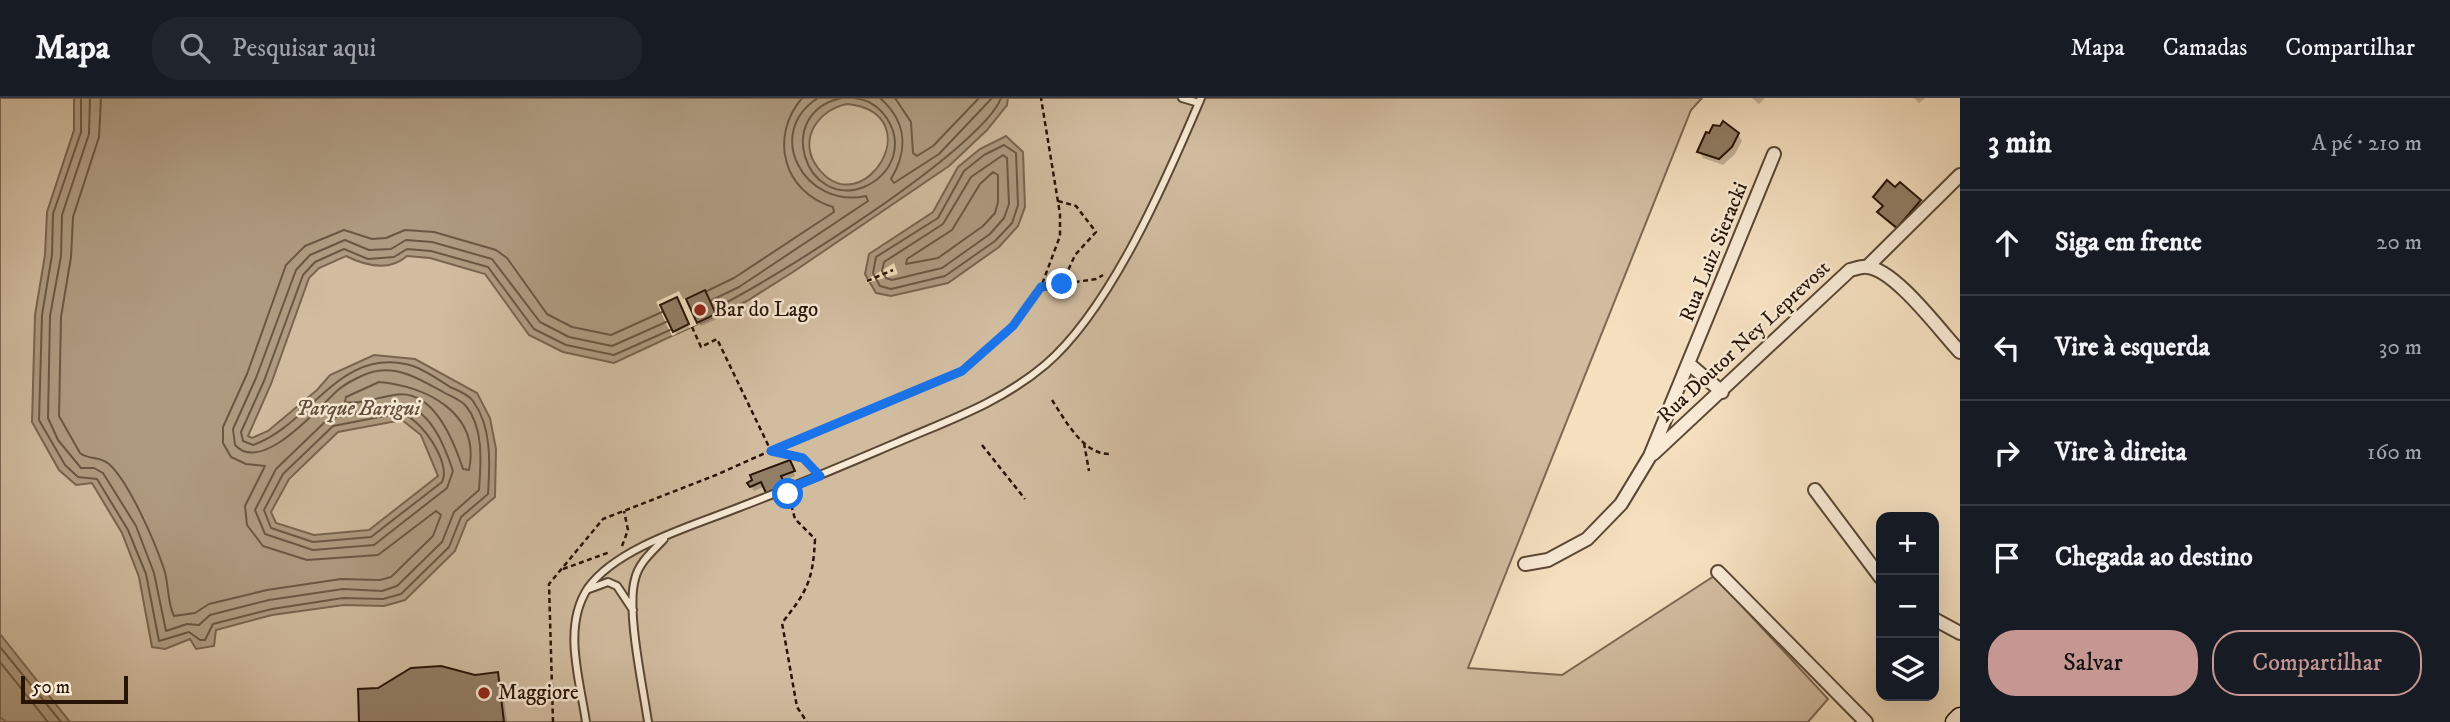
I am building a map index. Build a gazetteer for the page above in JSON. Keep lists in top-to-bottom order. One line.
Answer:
{"streets":{"street":["Rua Luiz Sieracki","Rua Doutor Ney Leprevost"]},"crossings":[["Rua Luiz Sieracki","Rua Doutor Ney Leprevost"]],"parks":["Parque Barigui"],"places":["Bar do Lago","Maggiore"],"scale_bar":"50 m","page":{"header":"Mapa","search":"Pesquisar aqui","nav":["Mapa","Camadas","Compartilhar"],"heading":["3 min","A pé · 210 m"],"list":[["Siga em frente","20 m"],["Vire à esquerda","30 m"],["Vire à direita","160 m"],"Chegada ao destino"],"map_buttons":["+","−"],"buttons":["Salvar","Compartilhar"],"scale":"50 m"}}
